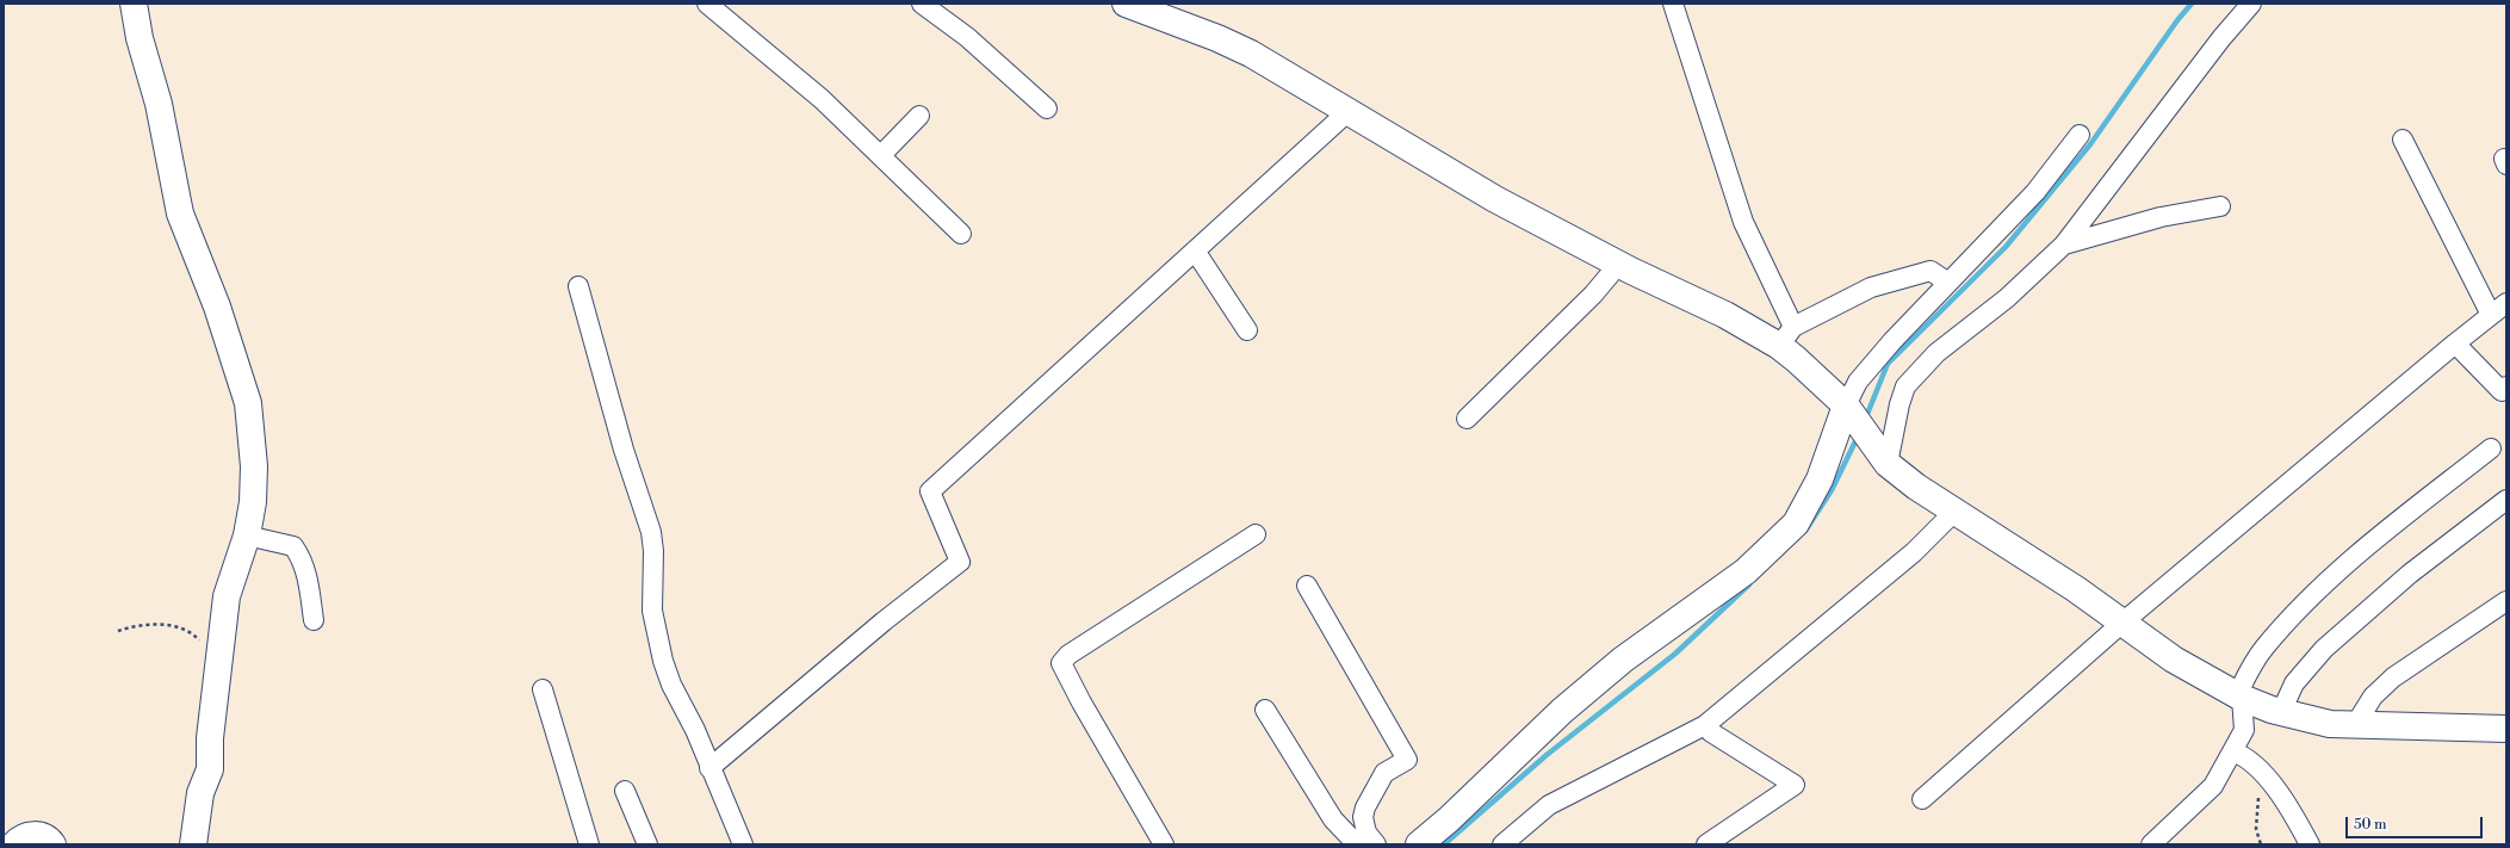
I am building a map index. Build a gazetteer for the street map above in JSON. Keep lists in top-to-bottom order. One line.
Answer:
{"scale_bar":"50 m"}
